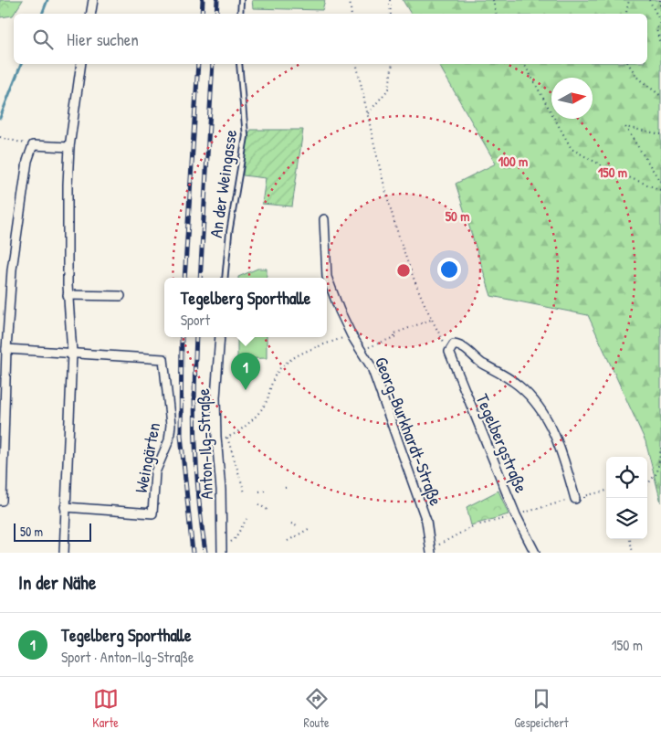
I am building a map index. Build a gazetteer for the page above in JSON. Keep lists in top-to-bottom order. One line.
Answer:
{"streets":{"street":["Georg-Burkhardt-Straße","Tegelbergstraße","Anton-Ilg-Straße","Weingärten"],"lane":["An der Weingasse"]},"scale_bar":"50 m","north":"right","page":{"search":"Hier suchen","popup":["Tegelberg Sporthalle","Sport"],"pins":"1","scale":"50 m","heading":"In der Nähe","list":[{"mark":"1","name":"Tegelberg Sporthalle","note":"Sport · Anton-Ilg-Straße","value":"150 m"}],"nav":["Karte","Route","Gespeichert"]},"rings":["100 m","150 m","50 m"]}
